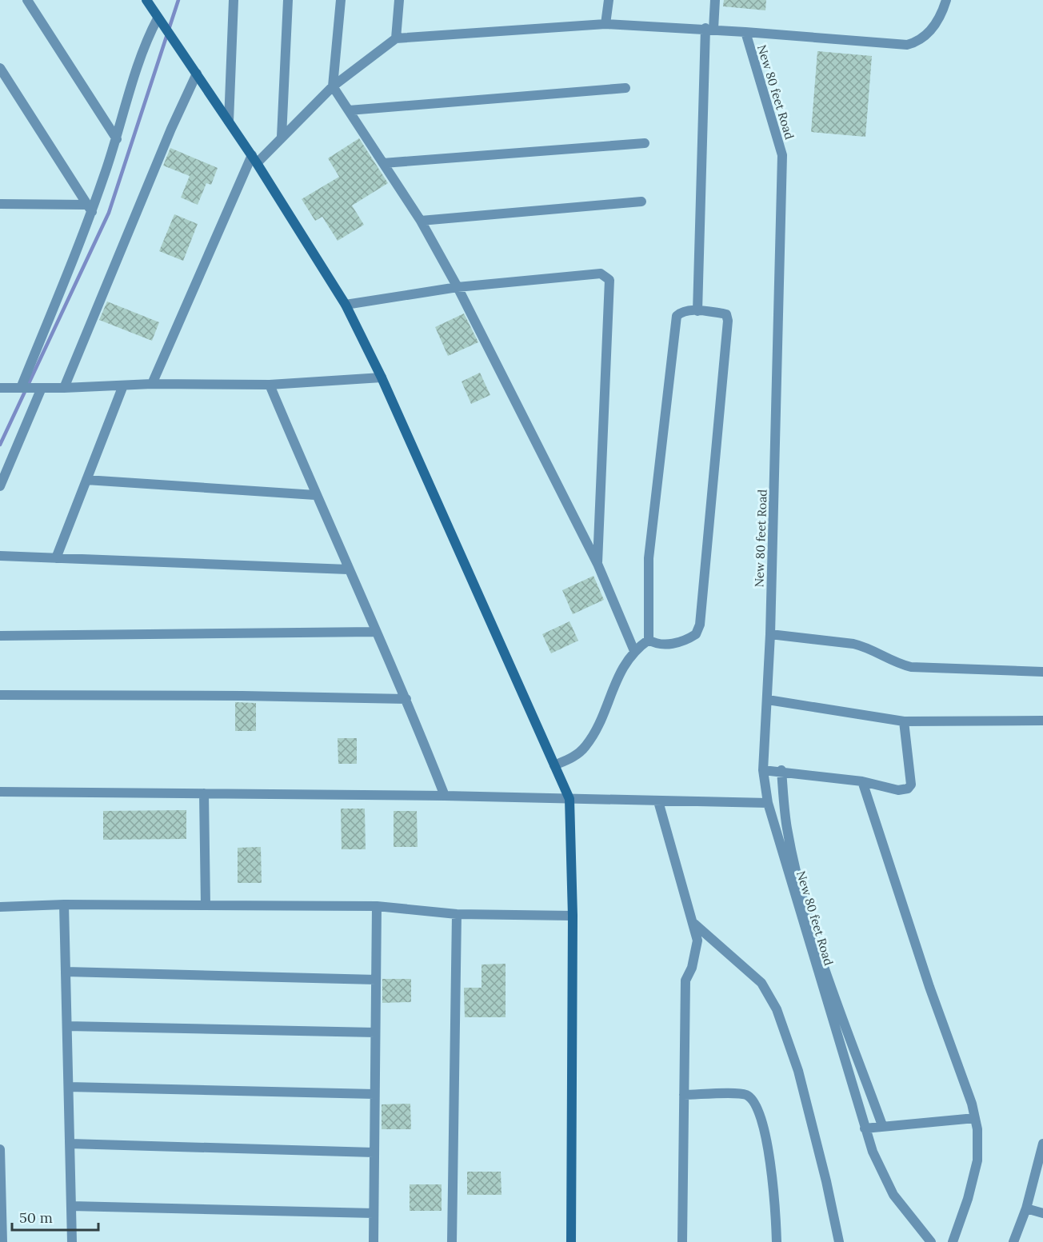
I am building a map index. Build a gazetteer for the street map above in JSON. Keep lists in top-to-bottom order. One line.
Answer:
{"streets":{"street":["New 80 feet Road"]},"scale_bar":"50 m"}
